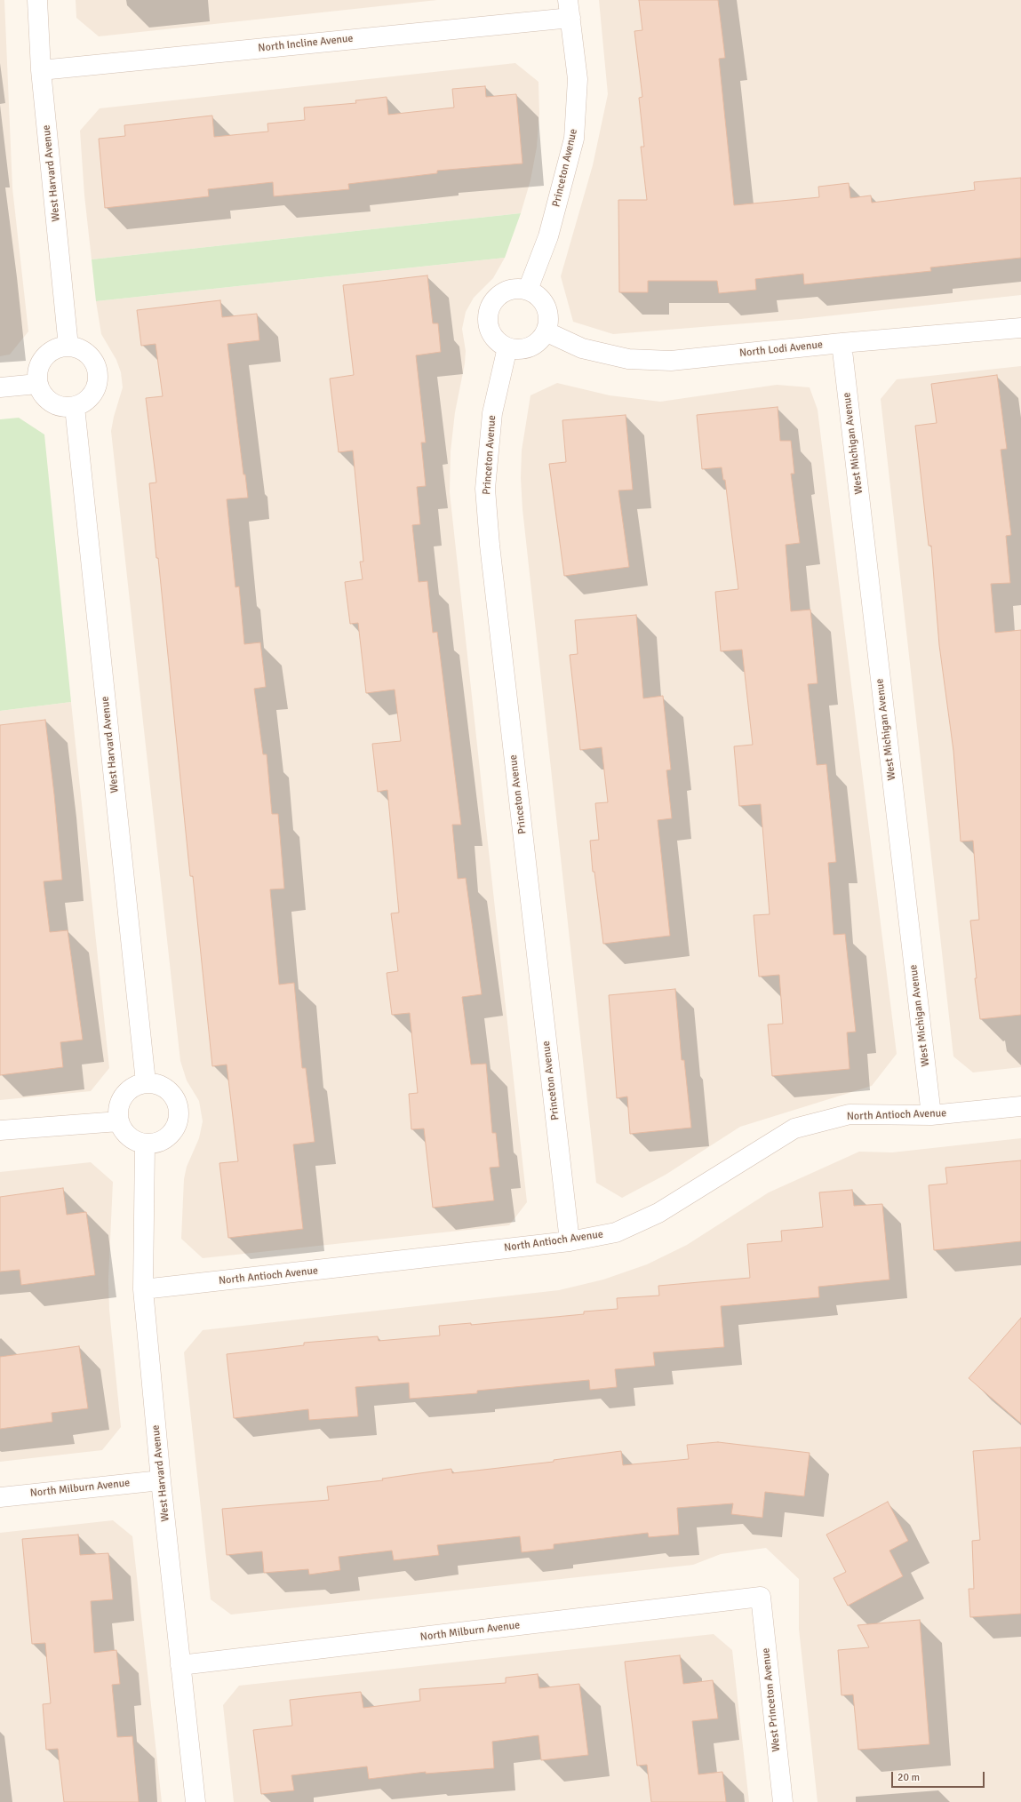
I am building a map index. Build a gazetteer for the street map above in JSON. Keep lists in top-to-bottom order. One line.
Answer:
{"streets":{"street":["North Incline Avenue","Princeton Avenue","West Harvard Avenue","North Lodi Avenue","West Michigan Avenue","North Antioch Avenue","North Milburn Avenue","West Princeton Avenue"]},"crossings":[["North Incline Avenue","Princeton Avenue"],["North Incline Avenue","West Harvard Avenue"],["Princeton Avenue","North Lodi Avenue"],["Princeton Avenue","North Antioch Avenue"],["West Harvard Avenue","North Antioch Avenue"],["West Harvard Avenue","North Milburn Avenue"],["North Lodi Avenue","West Michigan Avenue"],["West Michigan Avenue","North Antioch Avenue"],["North Milburn Avenue","West Princeton Avenue"]],"scale_bar":"20 m"}
